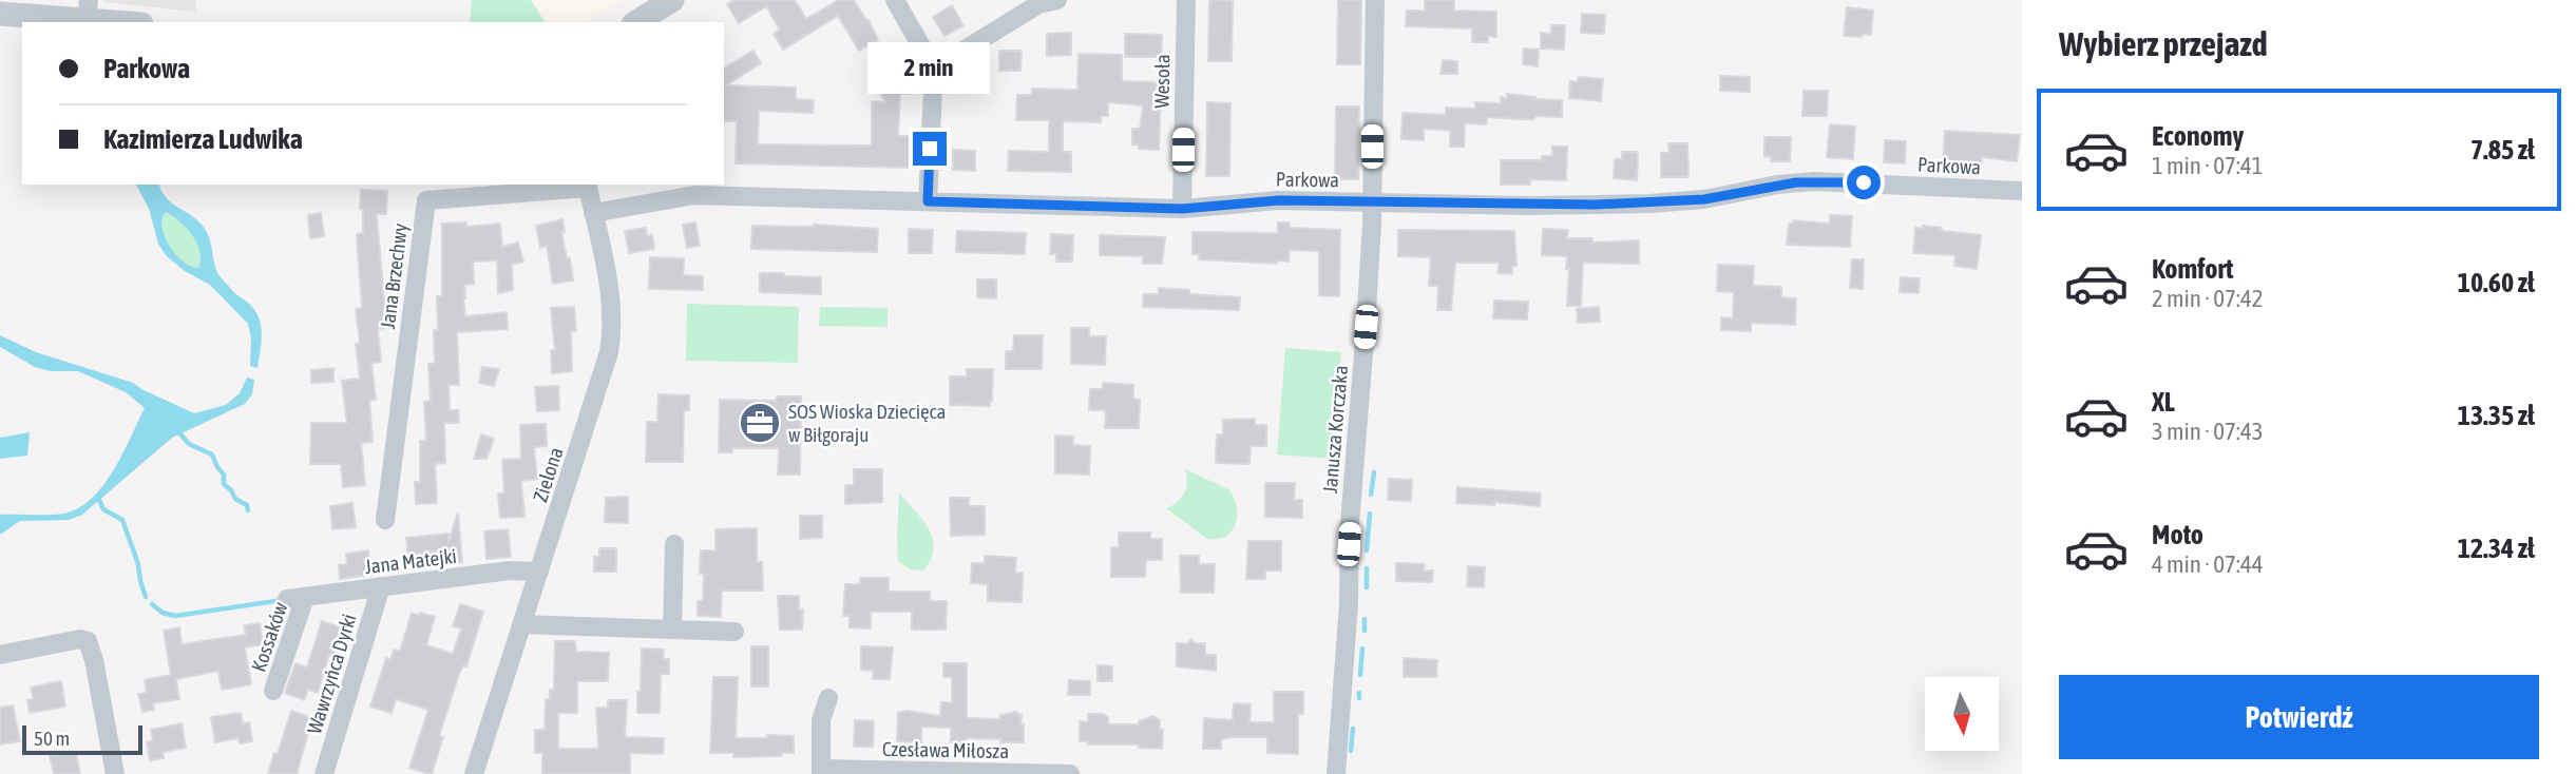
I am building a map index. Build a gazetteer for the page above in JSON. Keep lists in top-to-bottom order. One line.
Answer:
{"streets":{"street":["Wesoła","Parkowa","Jana Brzechwy","Janusza Korczaka","Zielona","Jana Matejki","Kossaków","Wawrzyńca Dyrki","Czesława Miłosza"]},"crossings":[["Wesoła","Parkowa"],["Parkowa","Janusza Korczaka"],["Parkowa","Zielona"],["Jana Brzechwy","Zielona"],["Zielona","Jana Matejki"],["Jana Matejki","Kossaków"],["Jana Matejki","Wawrzyńca Dyrki"]],"places":{"office":["SOS Wioska Dziecięca w Biłgoraju"]},"scale_bar":"50 m","north":"bottom","page":{"heading":"Wybierz przejazd","banner":["Parkowa","Kazimierza Ludwika"],"bubble":"2 min","list":[{"name":"Economy","note":"1 min · 07:41","value":"7.85 zł"},{"name":"Komfort","note":"2 min · 07:42","value":"10.60 zł"},{"name":"XL","note":"3 min · 07:43","value":"13.35 zł"},{"name":"Moto","note":"4 min · 07:44","value":"12.34 zł"}],"buttons":"Potwierdź","scale":"50 m"}}
